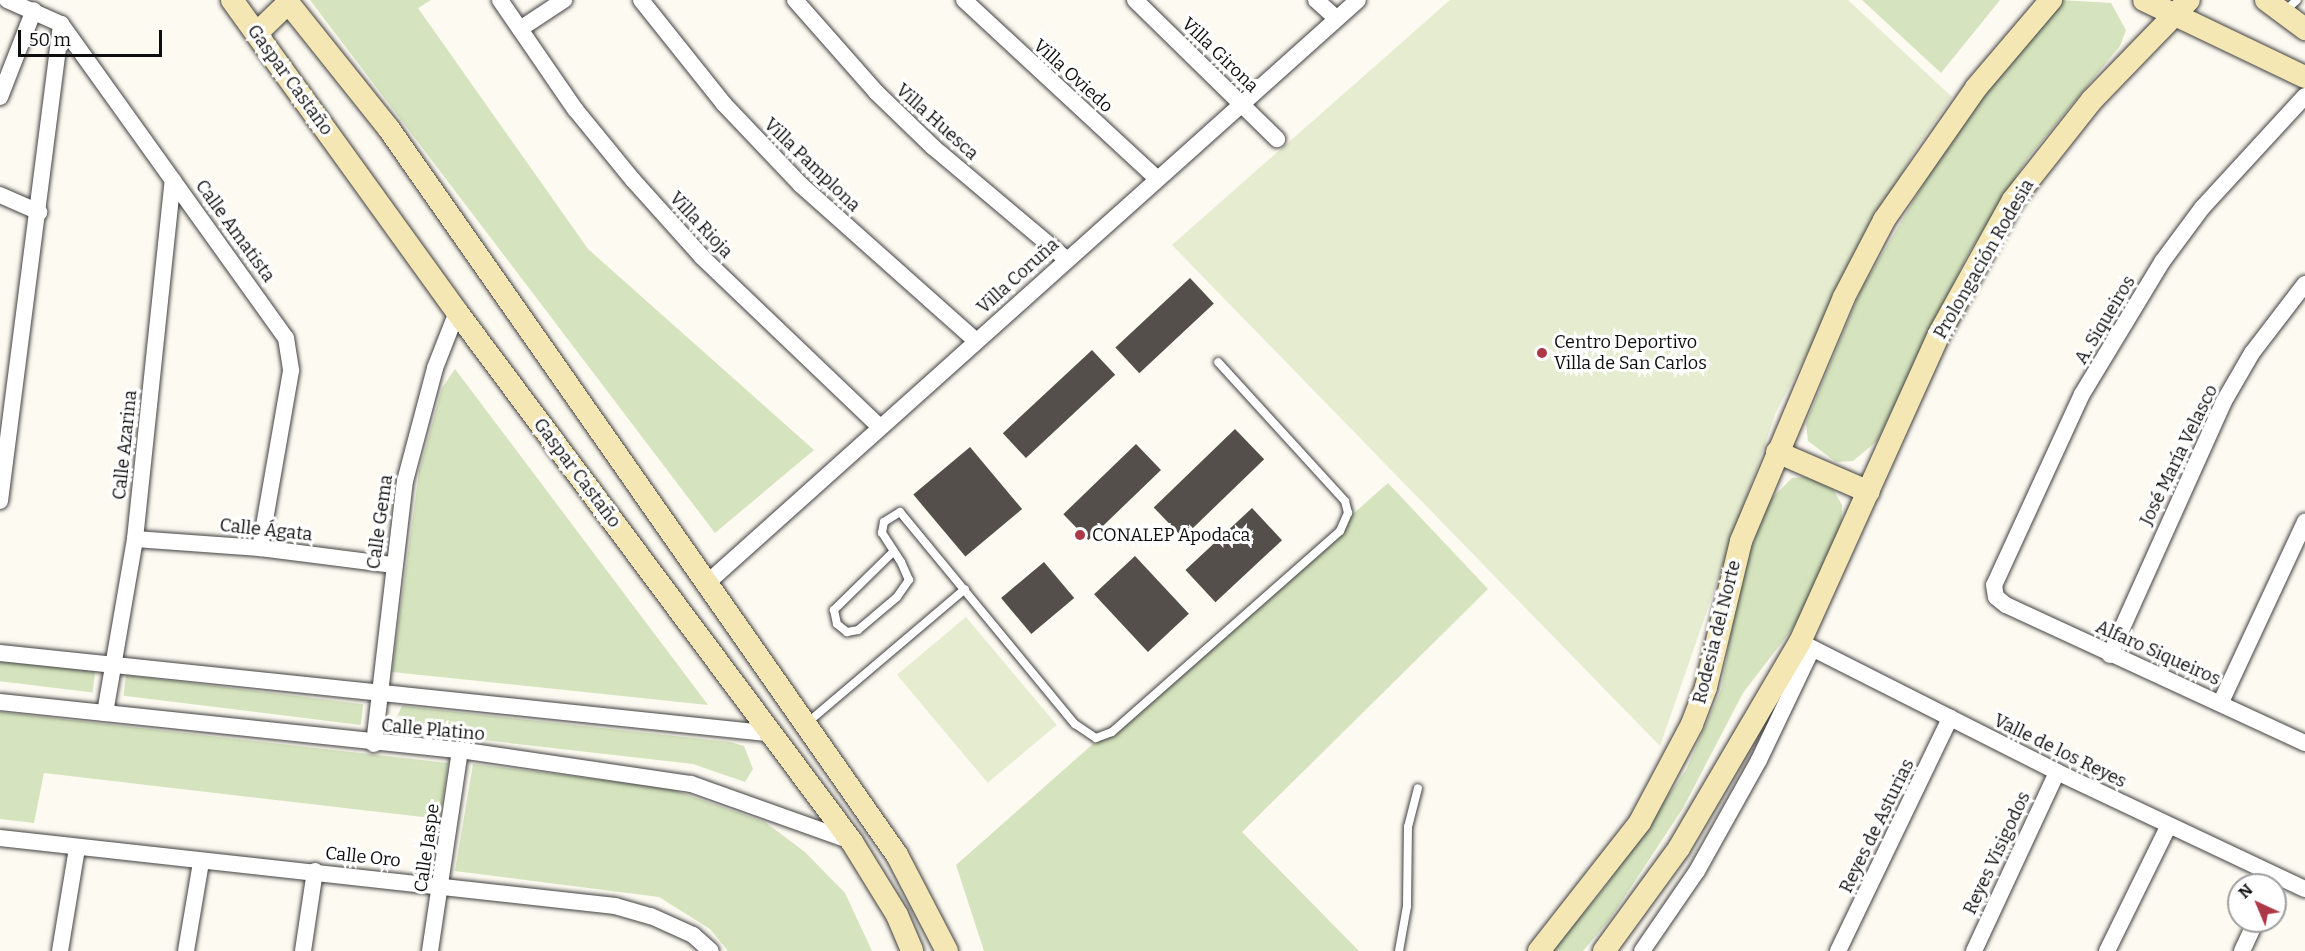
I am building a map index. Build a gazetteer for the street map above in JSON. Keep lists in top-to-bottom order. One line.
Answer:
{"streets":{"street":["Villa Girona","Villa Oviedo","Gaspar Castaño","Villa Huesca","Villa Pamplona","Villa Rioja","Calle Amatista","Prolongación Rodesia","Villa Coruña","A. Siqueiros","Calle Azarina","José María Velasco","Calle Gema","Calle Ágata","Rodesia del Norte","Alfaro Siqueiros","Calle Platino","Valle de los Reyes","Reyes de Asturias","Calle Jaspe","Reyes Visigodos","Calle Oro"]},"crossings":[["Villa Girona","Villa Coruña"],["Villa Oviedo","Villa Coruña"],["Gaspar Castaño","Calle Gema"],["Gaspar Castaño","Calle Platino"],["Villa Huesca","Villa Coruña"],["Villa Pamplona","Villa Coruña"],["Villa Rioja","Villa Coruña"],["Calle Amatista","Calle Azarina"],["Calle Amatista","Calle Ágata"],["A. Siqueiros","Alfaro Siqueiros"],["Calle Azarina","Calle Ágata"],["Calle Azarina","Calle Platino"],["José María Velasco","Alfaro Siqueiros"],["Calle Gema","Calle Ágata"],["Calle Gema","Calle Platino"],["Calle Platino","Calle Jaspe"],["Valle de los Reyes","Reyes de Asturias"],["Valle de los Reyes","Reyes Visigodos"],["Calle Jaspe","Calle Oro"]],"places":["Centro Deportivo Villa de San Carlos","CONALEP Apodaca"],"scale_bar":"50 m","north":"top left"}
